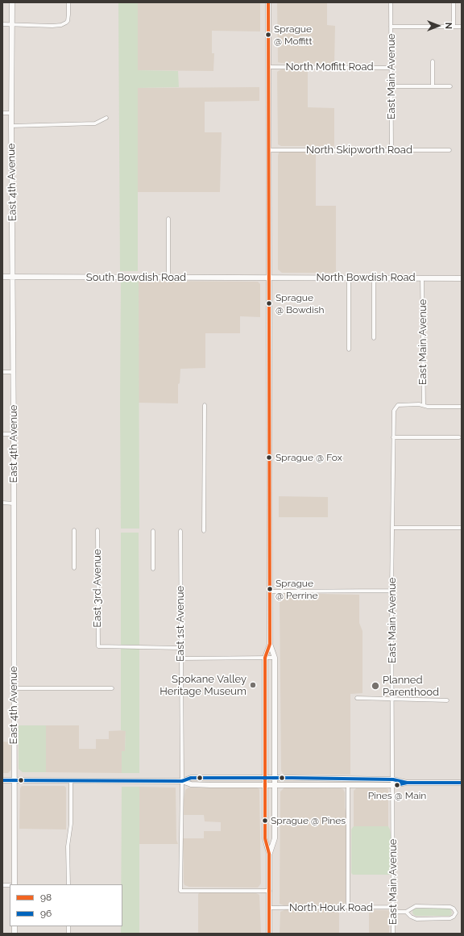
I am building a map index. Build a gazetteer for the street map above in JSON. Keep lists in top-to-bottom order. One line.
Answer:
{"streets":{"main road":["East 4th Avenue","South Bowdish Road","North Bowdish Road"],"street":["North Moffitt Road","East Main Avenue","North Skipworth Road","East 3rd Avenue","East 1st Avenue","North Houk Road"]},"crossings":[["North Moffitt Road","East Main Avenue"],["East Main Avenue","North Skipworth Road"],["East Main Avenue","North Bowdish Road"],["East Main Avenue","North Houk Road"],["East 4th Avenue","South Bowdish Road"],["South Bowdish Road","North Bowdish Road"],["East 3rd Avenue","East 1st Avenue"]],"places":["Sprague @ Moffitt","Sprague @ Bowdish","Sprague @ Fox","Sprague @ Perrine","Spokane Valley Heritage Museum","Planned Parenthood","Pines @ Main","Sprague @ Pines"],"lines":["transit line 98","transit line 96"],"legend":["98","96"],"north":"right"}
